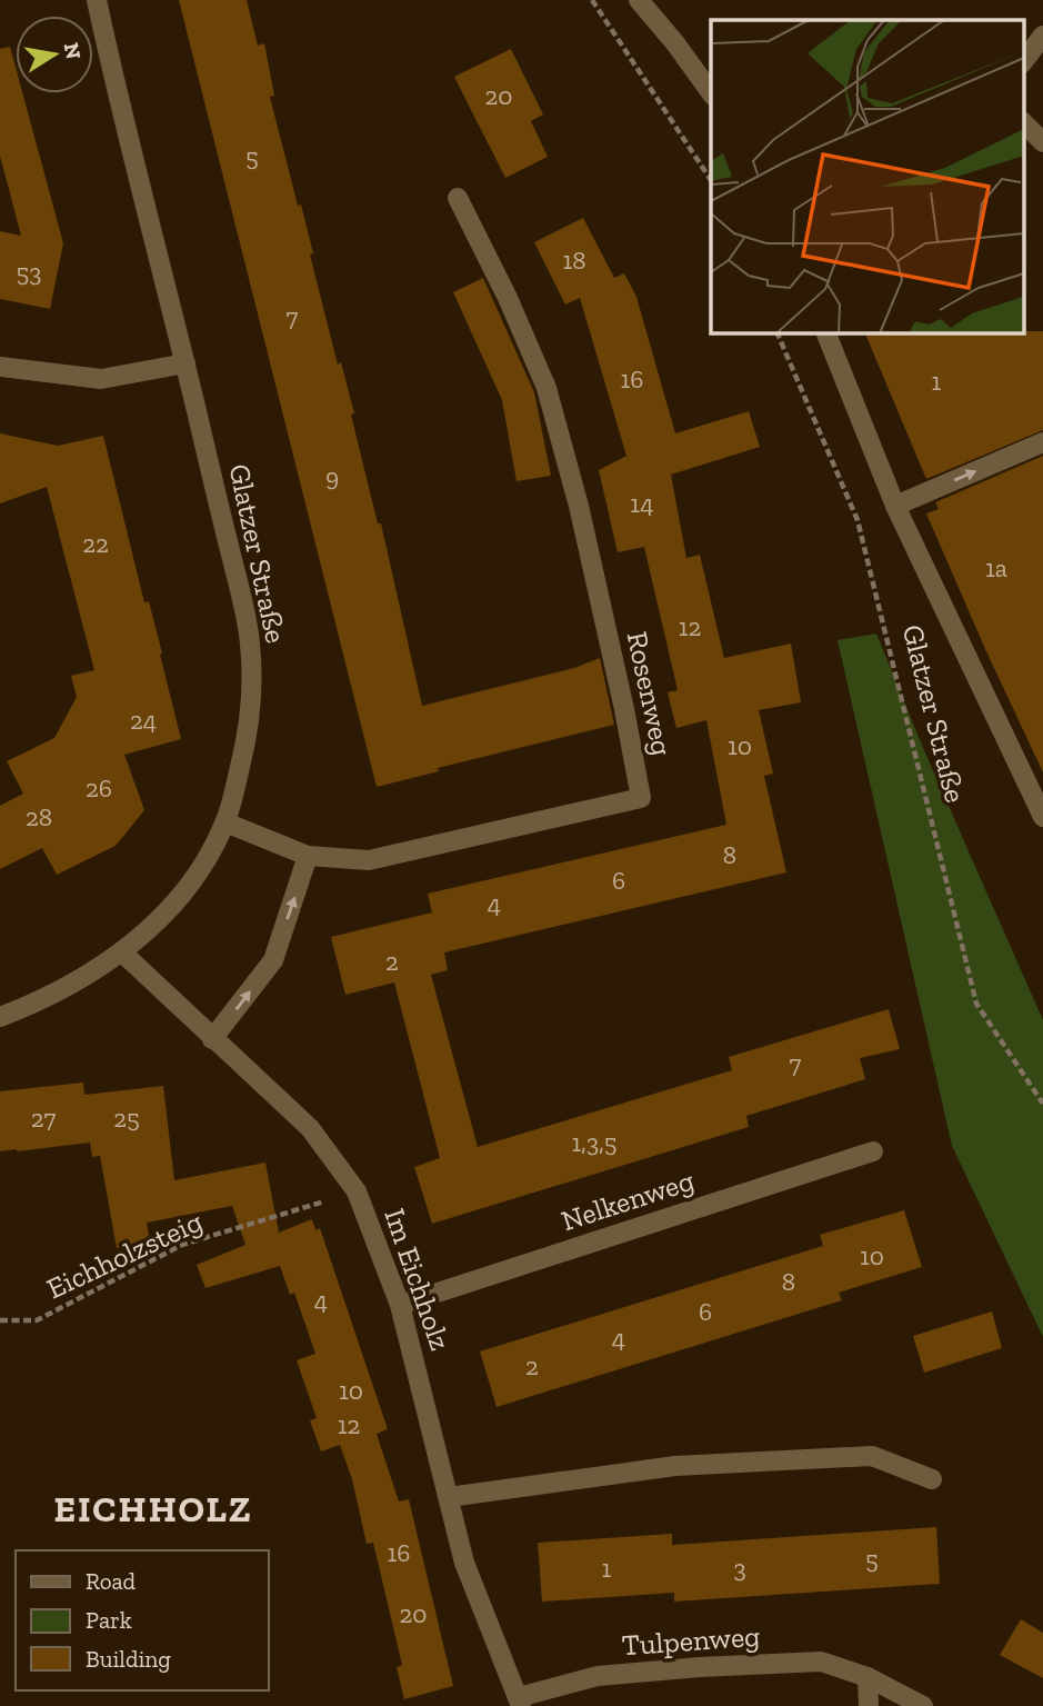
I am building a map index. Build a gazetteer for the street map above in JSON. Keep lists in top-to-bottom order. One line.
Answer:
{"streets":{"street":["Glatzer Straße","Rosenweg","Nelkenweg","Im Eichholz","Tulpenweg"],"path":["Eichholzsteig"]},"crossings":[["Glatzer Straße","Rosenweg"],["Glatzer Straße","Im Eichholz"],["Nelkenweg","Im Eichholz"],["Eichholzsteig","Im Eichholz"],["Im Eichholz","Tulpenweg"]],"districts":["EICHHOLZ"],"house_numbers":["20","5","18","53","7","16","1","9","14","22","1a","12","24","10","26","28","8","6","4","2","7","27","25","1,3,5","10","8","4","6","4","2","10","12","16","5","1","3","20"],"legend":["Road","Park","Building"],"north":"right"}
